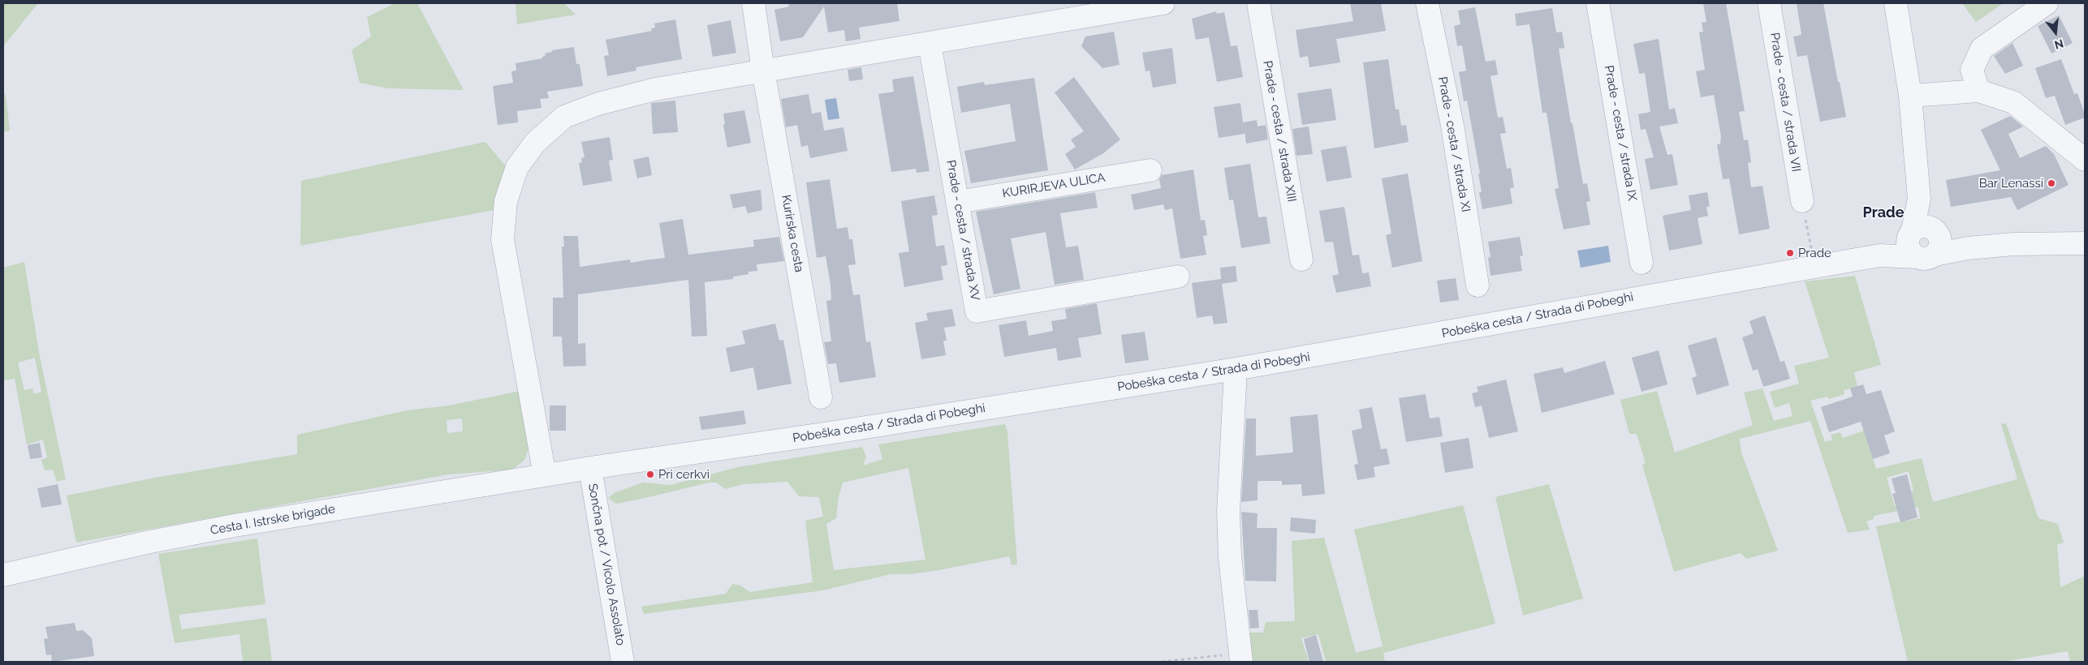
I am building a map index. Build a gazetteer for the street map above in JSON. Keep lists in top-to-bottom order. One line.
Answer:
{"streets":{"street":["Prade - cesta / strada VII","Prade - cesta / strada XIII","Prade - cesta / strada IX","Prade - cesta / strada XI","KURIRJEVA ULICA","Prade - cesta / strada XV","Kurirska cesta","Pobeška cesta / Strada di Pobeghi","Cesta I. Istrske brigade","Sončna pot / Vicolo Assolato"]},"crossings":[["KURIRJEVA ULICA","Prade - cesta / strada XV"],["Pobeška cesta / Strada di Pobeghi","Cesta I. Istrske brigade"],["Pobeška cesta / Strada di Pobeghi","Sončna pot / Vicolo Assolato"]],"districts":["Prade"],"places":["Bar Lenassi","Prade","Pri cerkvi"],"north":"bottom"}
